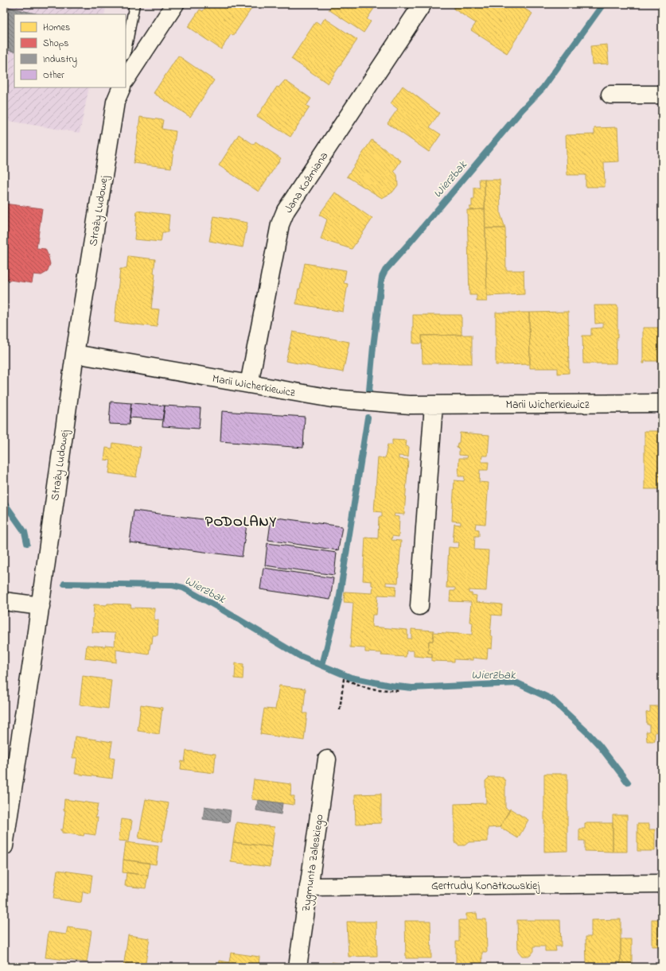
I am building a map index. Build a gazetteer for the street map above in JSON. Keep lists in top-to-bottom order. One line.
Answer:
{"streets":{"street":["Jana Koźmiana","Straży Ludowej","Marii Wicherkiewicz","Zygmunta Zaleskiego","Gertrudy Konatkowskiej"]},"crossings":[["Jana Koźmiana","Marii Wicherkiewicz"],["Straży Ludowej","Marii Wicherkiewicz"],["Zygmunta Zaleskiego","Gertrudy Konatkowskiej"]],"districts":["PODOLANY"],"water":["Wierzbak"],"legend":["Homes","Shops","Industry","Other"]}
